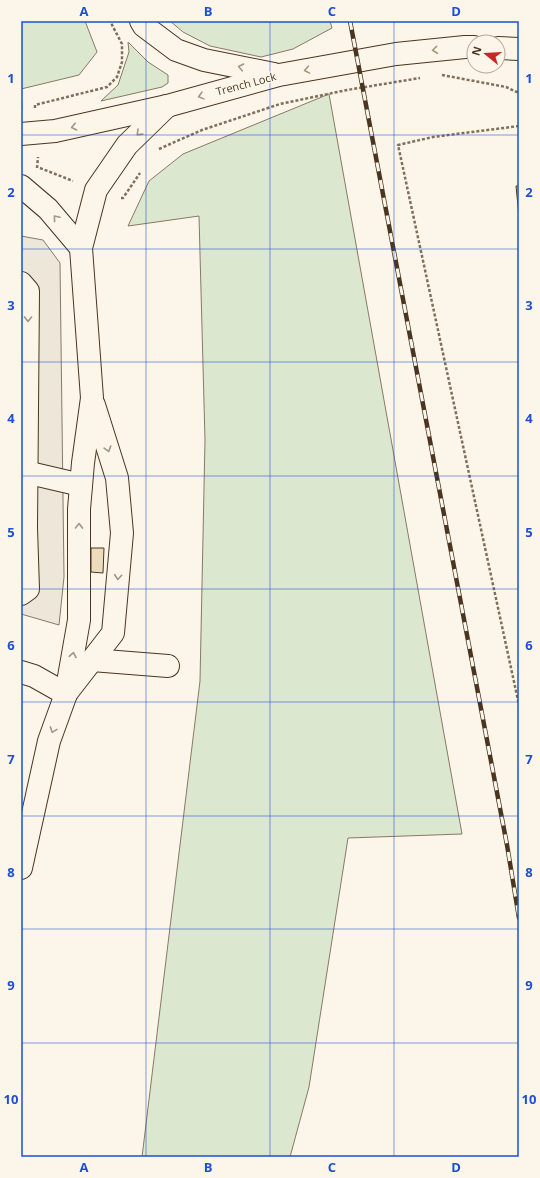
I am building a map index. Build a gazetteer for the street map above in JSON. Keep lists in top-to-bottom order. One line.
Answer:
{"streets":{"main road":["Trench Lock"]},"one_way":["Trench Lock"],"north":"left","grid":{"columns":["A","B","C","D"],"rows":["1","2","3","4","5","6","7","8","9","10"]}}
